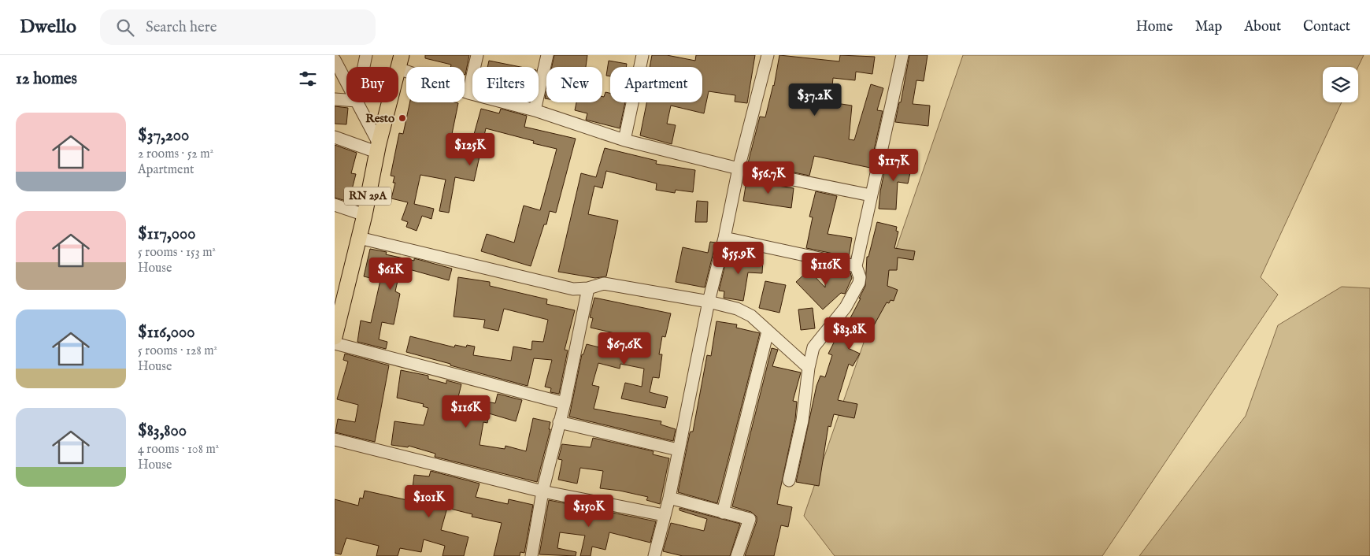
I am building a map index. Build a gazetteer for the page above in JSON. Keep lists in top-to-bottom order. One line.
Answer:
{"streets":{"main road":["RN 29A"]},"places":["Resto"],"page":{"header":"Dwello","search":"Search here","nav":["Home","Map","About","Contact"],"heading":"12 homes","chip":["Buy","Rent","Filters","New","Apartment"],"price":["$37.2K","$125K","$117K","$56.7K","$55.9K","$116K","$61K","$83.8K","$67.6K","$116K","$101K","$150K"],"list":[{"name":"$37,200","note":"2 rooms · 52 m² · Apartment"},{"name":"$117,000","note":"5 rooms · 153 m² · House"},{"name":"$116,000","note":"5 rooms · 128 m² · House"},{"name":"$83,800","note":"4 rooms · 108 m² · House"}]}}
